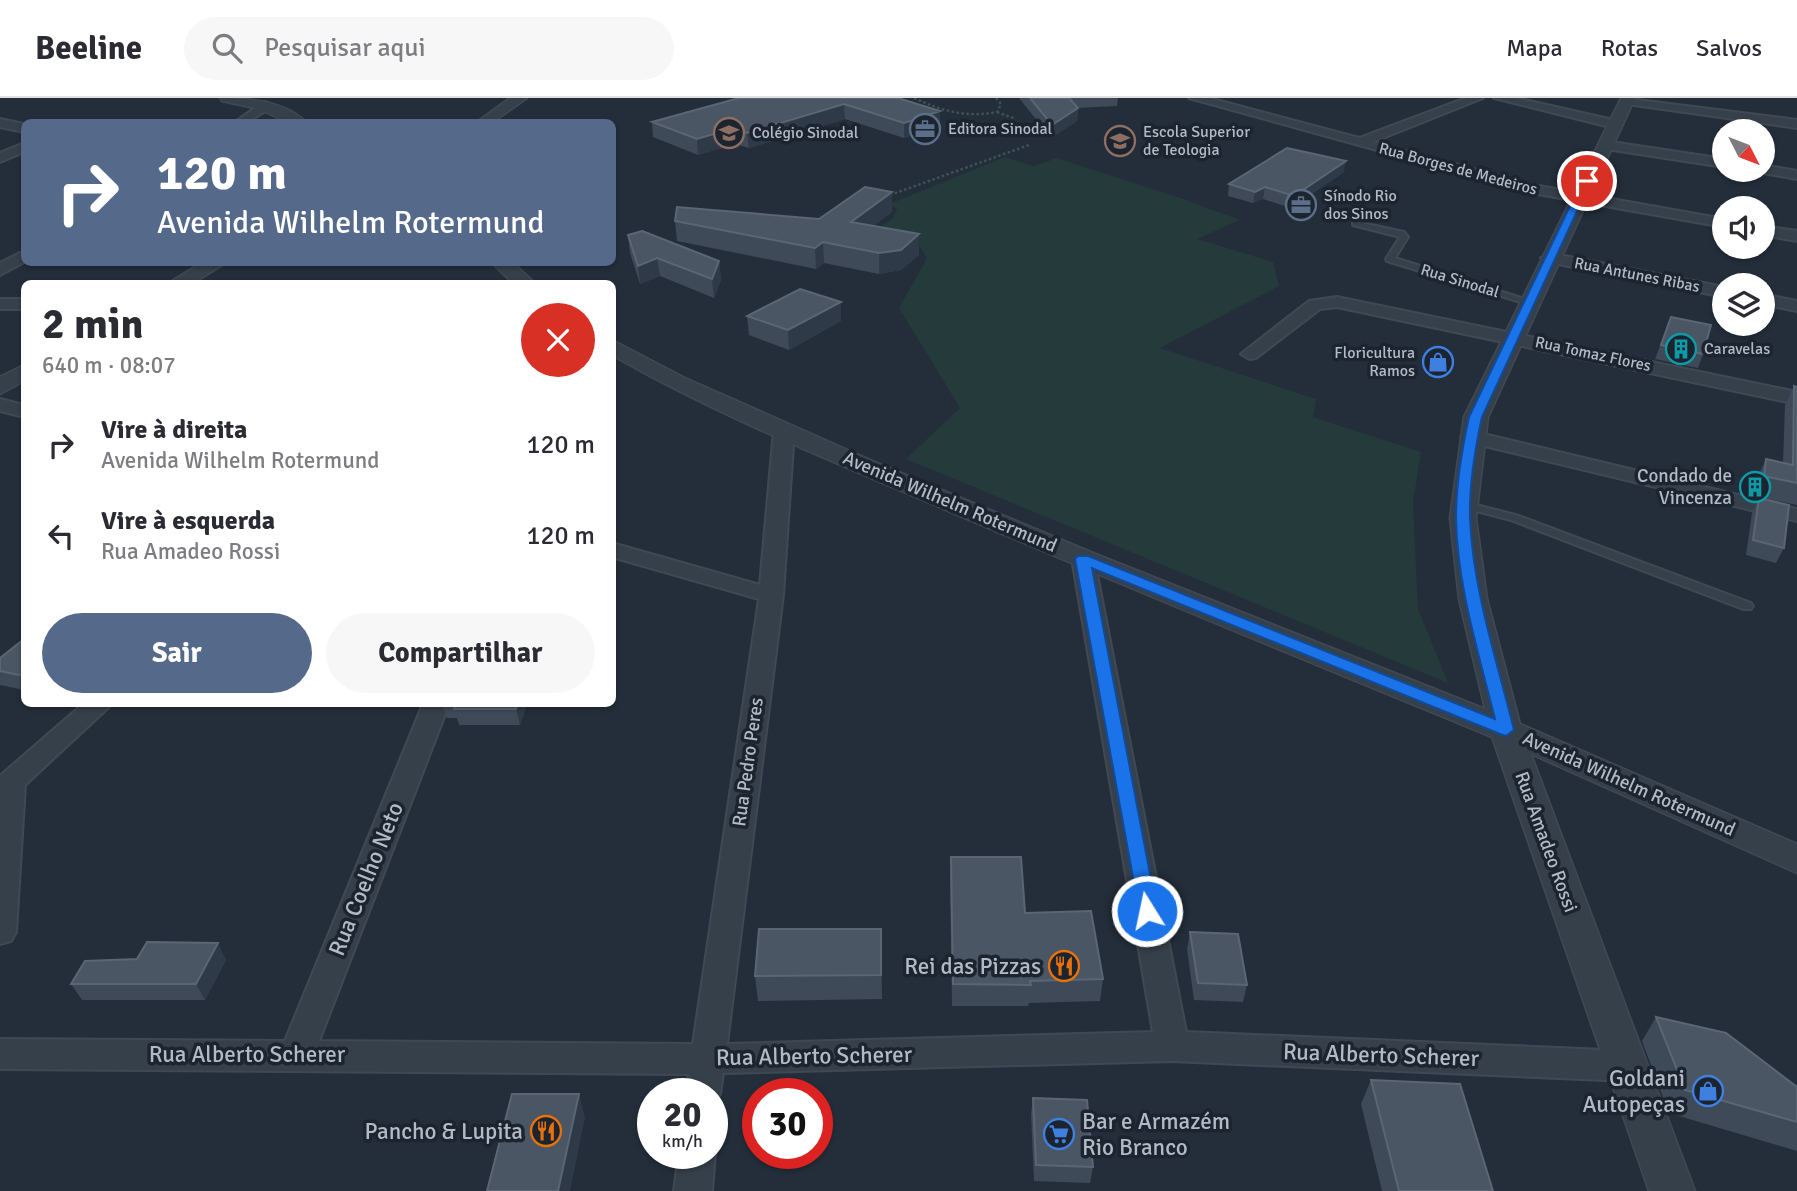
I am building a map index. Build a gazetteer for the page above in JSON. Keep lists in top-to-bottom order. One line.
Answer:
{"streets":{"street":["Rua Borges de Medeiros","Rua Antunes Ribas","Rua Tomaz Flores","Avenida Wilhelm Rotermund","Rua Pedro Peres","Rua Amadeo Rossi","Rua Coelho Neto","Rua Alberto Scherer"],"lane":["Rua Sinodal"]},"crossings":[["Rua Borges de Medeiros","Rua Amadeo Rossi"],["Rua Antunes Ribas","Rua Amadeo Rossi"],["Rua Sinodal","Rua Amadeo Rossi"],["Rua Tomaz Flores","Rua Amadeo Rossi"],["Avenida Wilhelm Rotermund","Rua Pedro Peres"],["Avenida Wilhelm Rotermund","Rua Amadeo Rossi"],["Rua Pedro Peres","Rua Alberto Scherer"],["Rua Amadeo Rossi","Rua Alberto Scherer"],["Rua Coelho Neto","Rua Alberto Scherer"]],"places":{"office":["Editora Sinodal","Sínodo Rio dos Sinos"],"school or university":["Colégio Sinodal","Escola Superior de Teologia"],"building":["Caravelas","Condado de Vincenza"],"shop":["Floricultura Ramos","Goldani Autopeças"],"restaurant":["Rei das Pizzas","Pancho & Lupita"],"supermarket":["Bar e Armazém Rio Branco"]},"north":"bottom right","page":{"header":"Beeline","search":"Pesquisar aqui","nav":["Mapa","Rotas","Salvos"],"turn":["120 m","Avenida Wilhelm Rotermund"],"heading":["2 min","640 m · 08:07"],"list":[{"name":"Vire à direita","note":"Avenida Wilhelm Rotermund","value":"120 m"},{"name":"Vire à esquerda","note":"Rua Amadeo Rossi","value":"120 m"}],"buttons":["Sair","Compartilhar"],"speed":"20 km/h","limit":"30"}}
